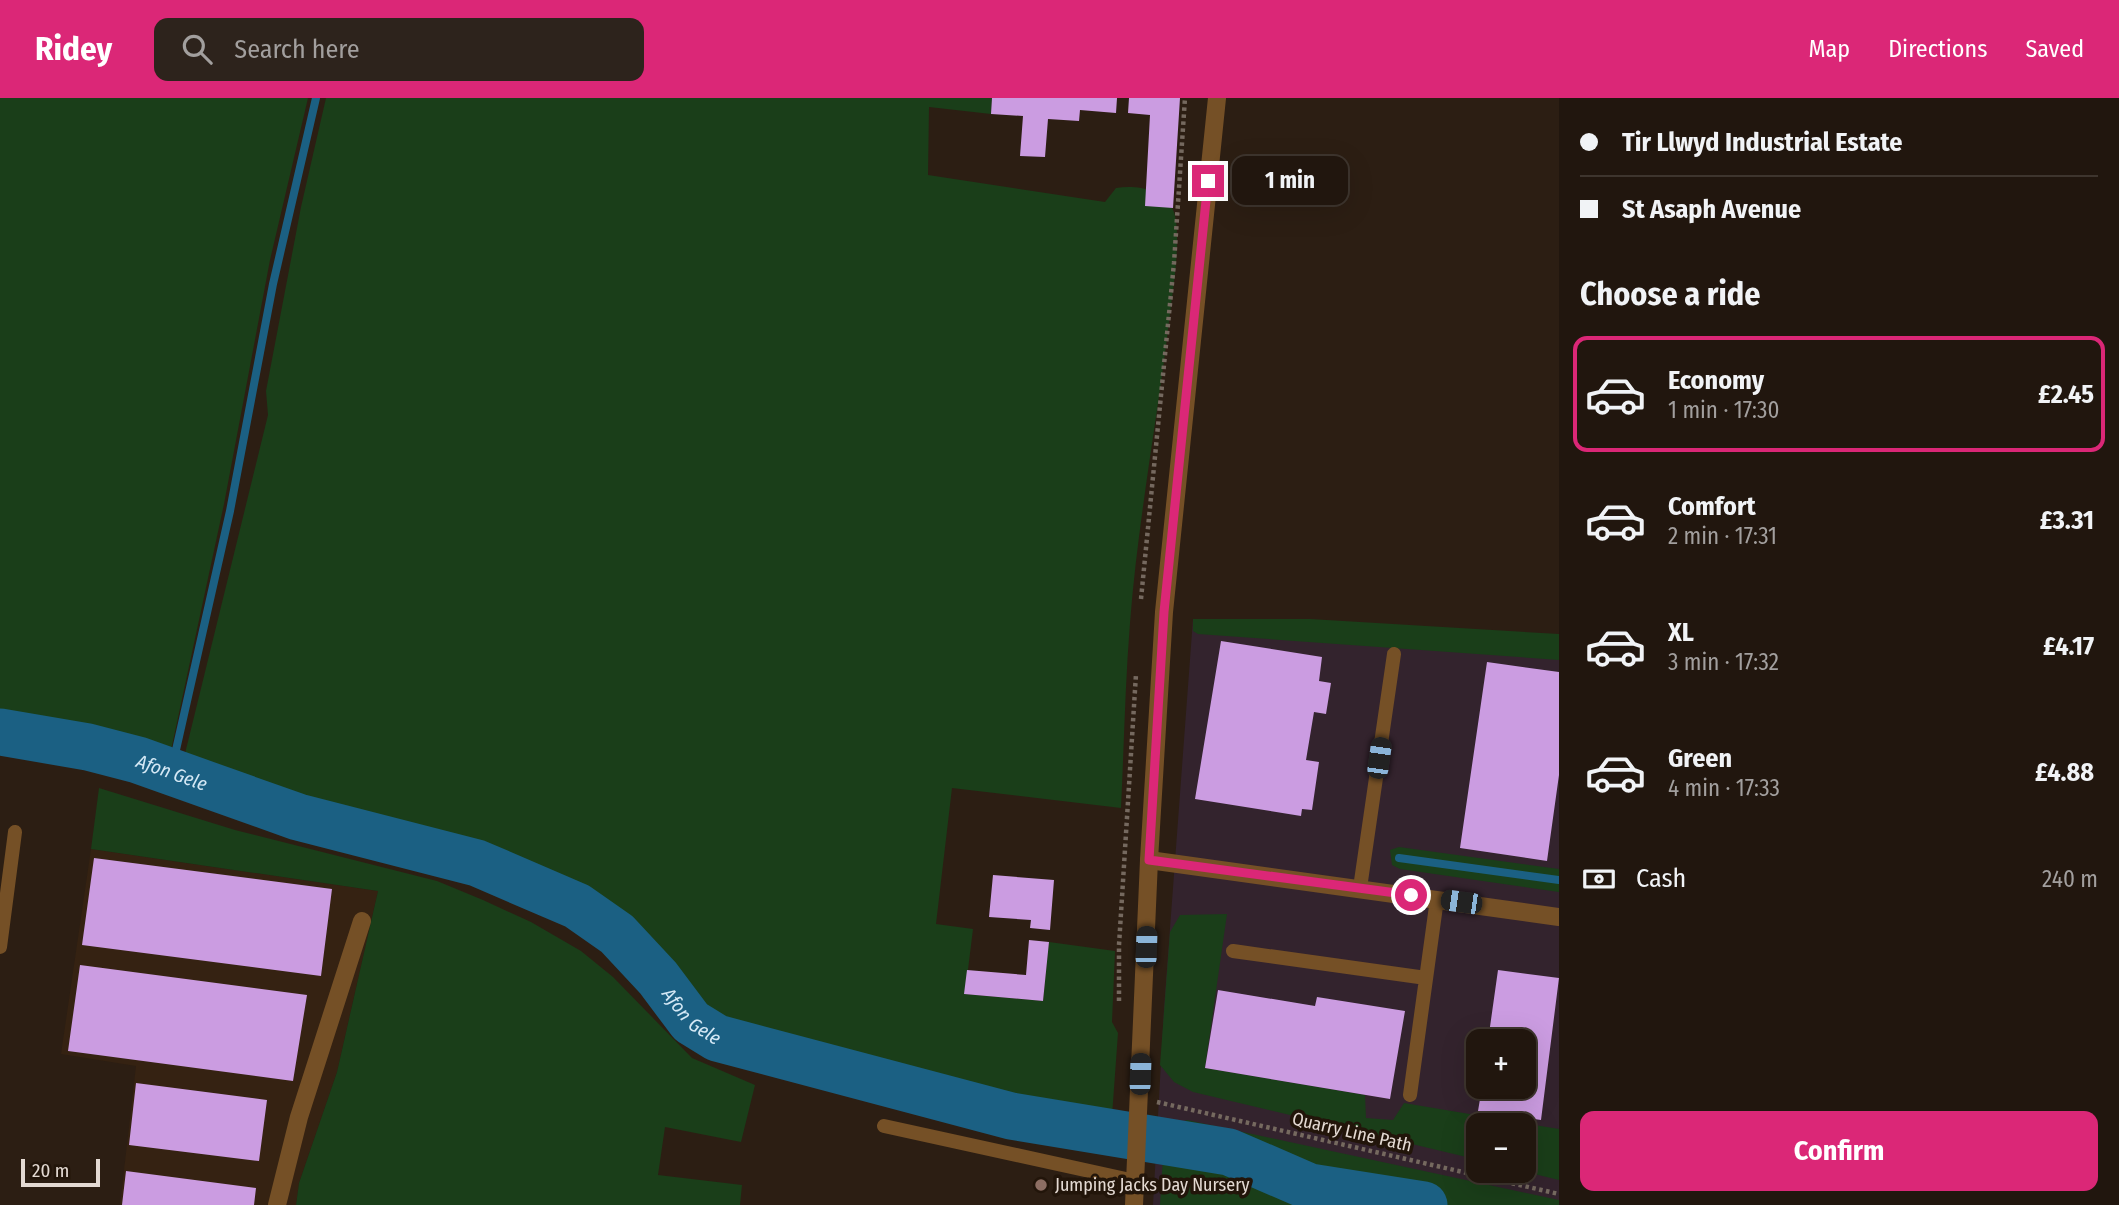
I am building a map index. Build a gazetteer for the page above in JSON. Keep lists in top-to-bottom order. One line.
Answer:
{"streets":{"path":["Quarry Line Path"]},"water":["Afon Gele"],"places":["Jumping Jacks Day Nursery"],"scale_bar":"20 m","page":{"header":"Ridey","search":"Search here","nav":["Map","Directions","Saved"],"banner":["Tir Llwyd Industrial Estate","St Asaph Avenue"],"bubble":"1 min","heading":"Choose a ride","list":[{"name":"Economy","note":"1 min · 17:30","value":"£2.45"},{"name":"Comfort","note":"2 min · 17:31","value":"£3.31"},{"name":"XL","note":"3 min · 17:32","value":"£4.17"},{"name":"Green","note":"4 min · 17:33","value":"£4.88"}],"pay":["Cash","240 m"],"map_buttons":["+","−"],"buttons":"Confirm","scale":"20 m"}}
